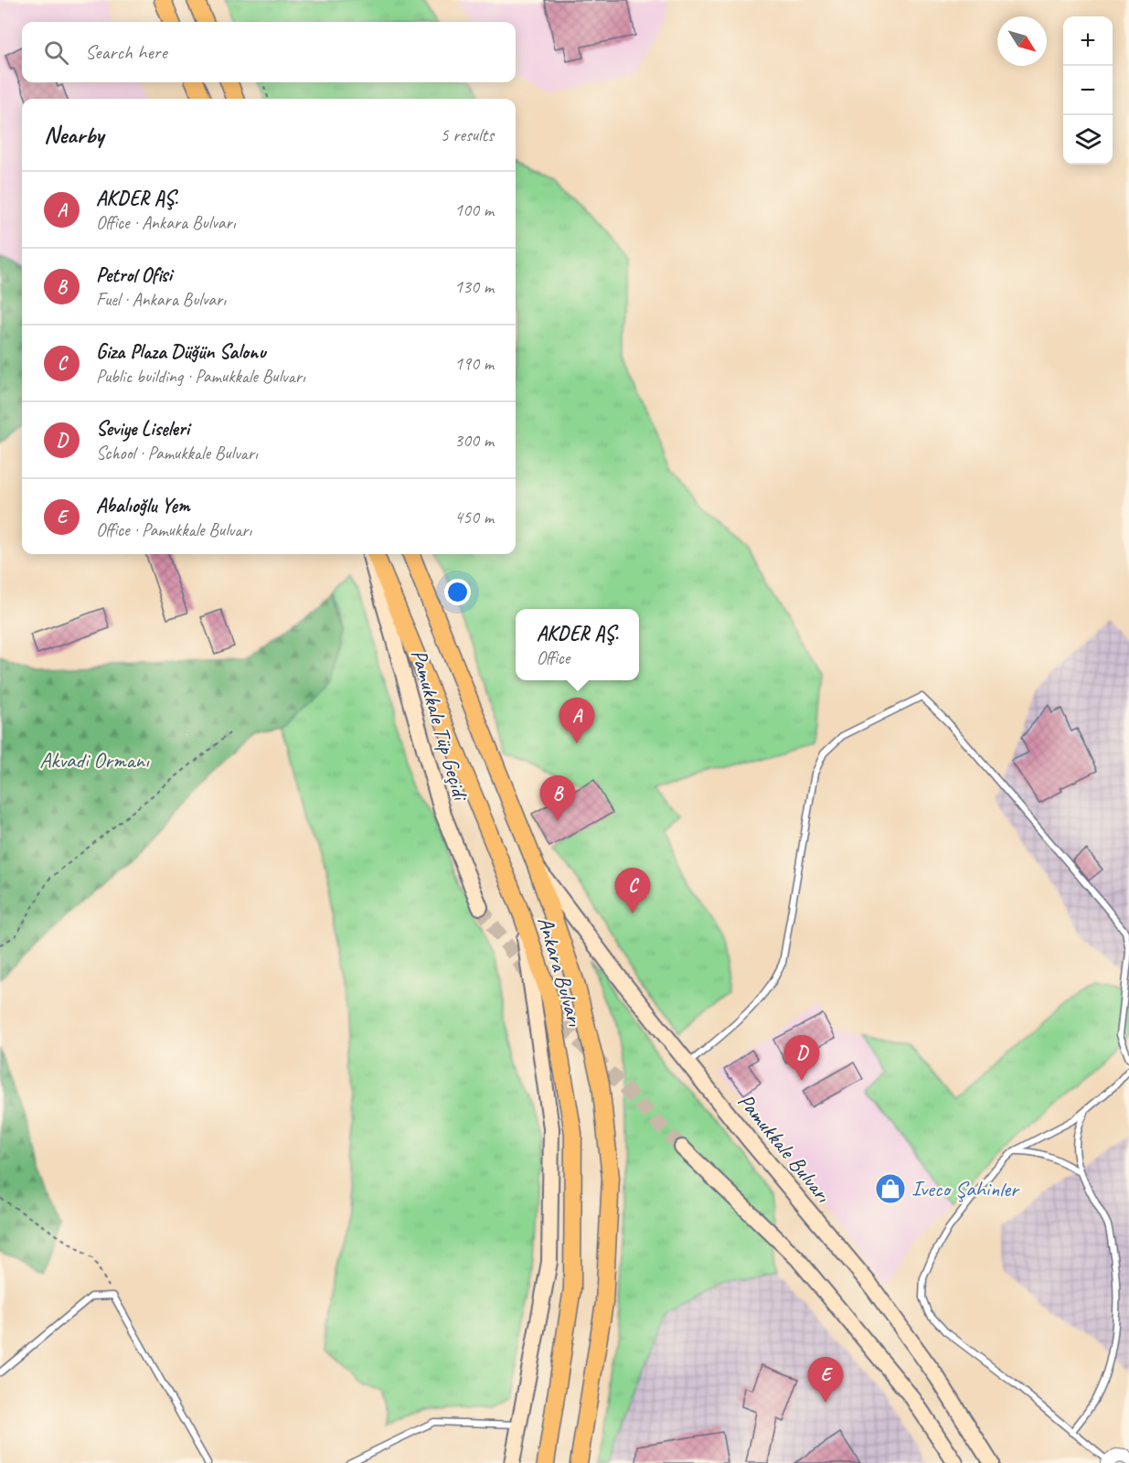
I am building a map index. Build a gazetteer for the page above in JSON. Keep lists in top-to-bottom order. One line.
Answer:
{"streets":{"main road":["Pamukkale Tüp Geçidi","Ankara Bulvarı","Pamukkale Bulvarı"]},"crossings":[["Ankara Bulvarı","Pamukkale Bulvarı"]],"parks":["Akvadi Ormanı"],"places":{"shop":["Iveco Şahinler"]},"north":"bottom right","page":{"map_buttons":["+","−"],"search":"Search here","heading":["Nearby","5 results"],"list":[{"mark":"A","name":"AKDER AŞ.","note":"Office · Ankara Bulvarı","value":"100 m"},{"mark":"B","name":"Petrol Ofisi","note":"Fuel · Ankara Bulvarı","value":"130 m"},{"mark":"C","name":"Giza Plaza Düğün Salonu","note":"Public building · Pamukkale Bulvarı","value":"190 m"},{"mark":"D","name":"Seviye Liseleri","note":"School · Pamukkale Bulvarı","value":"300 m"},{"mark":"E","name":"Abalıoğlu Yem","note":"Office · Pamukkale Bulvarı","value":"450 m"}],"popup":["AKDER AŞ.","Office"],"pins":["A","B","C","D","E"]}}
